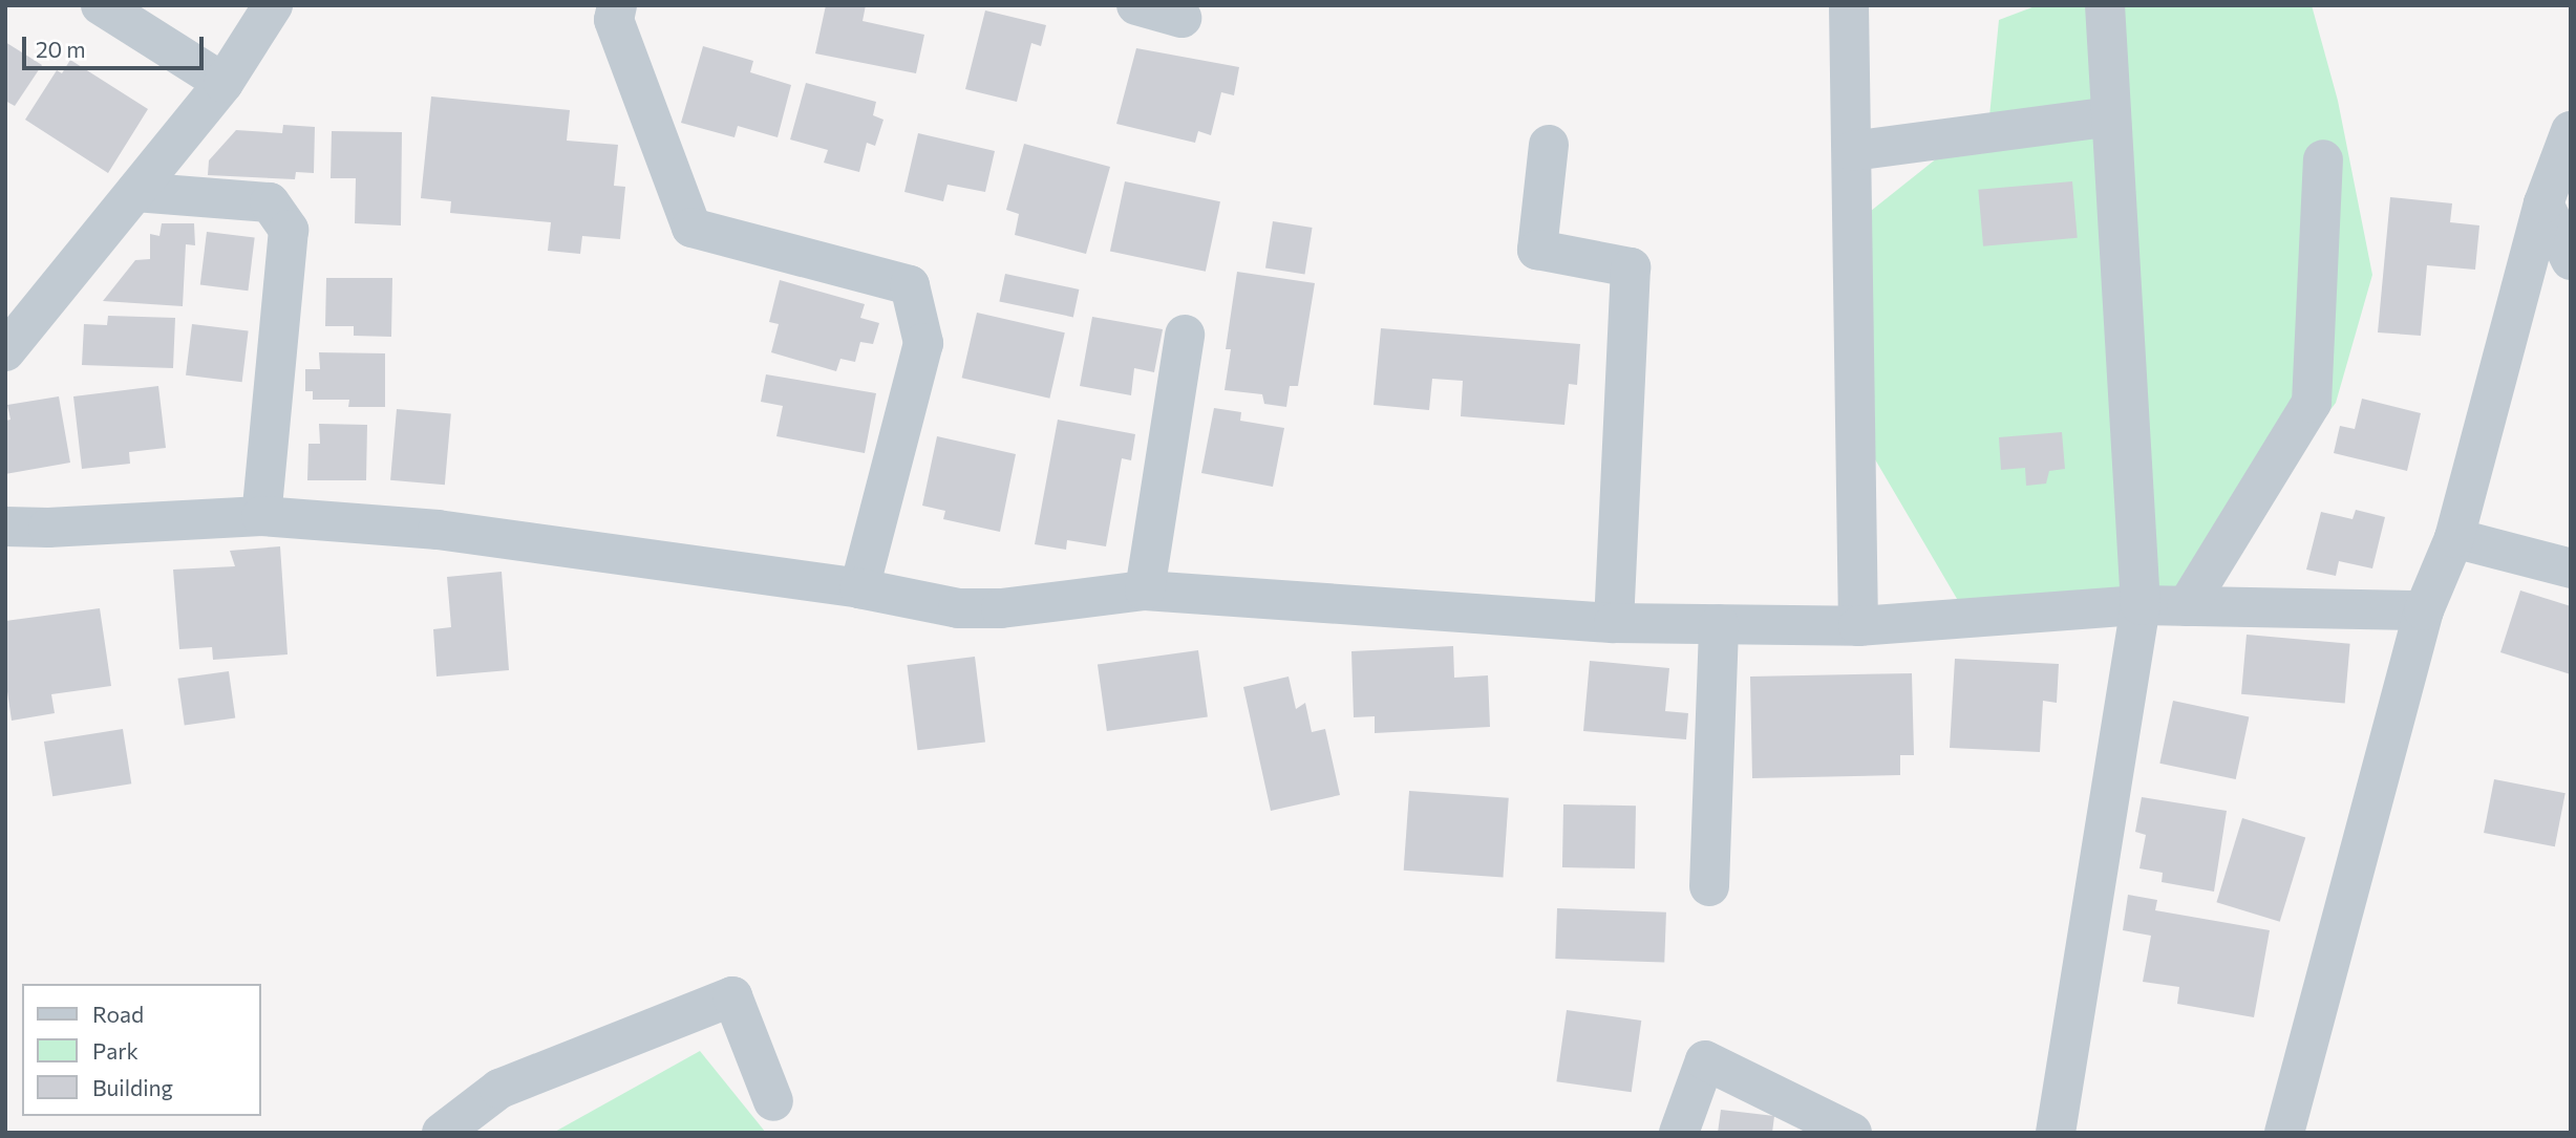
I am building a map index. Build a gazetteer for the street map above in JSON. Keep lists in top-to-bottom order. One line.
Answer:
{"legend":["Road","Park","Building"],"scale_bar":"20 m"}
